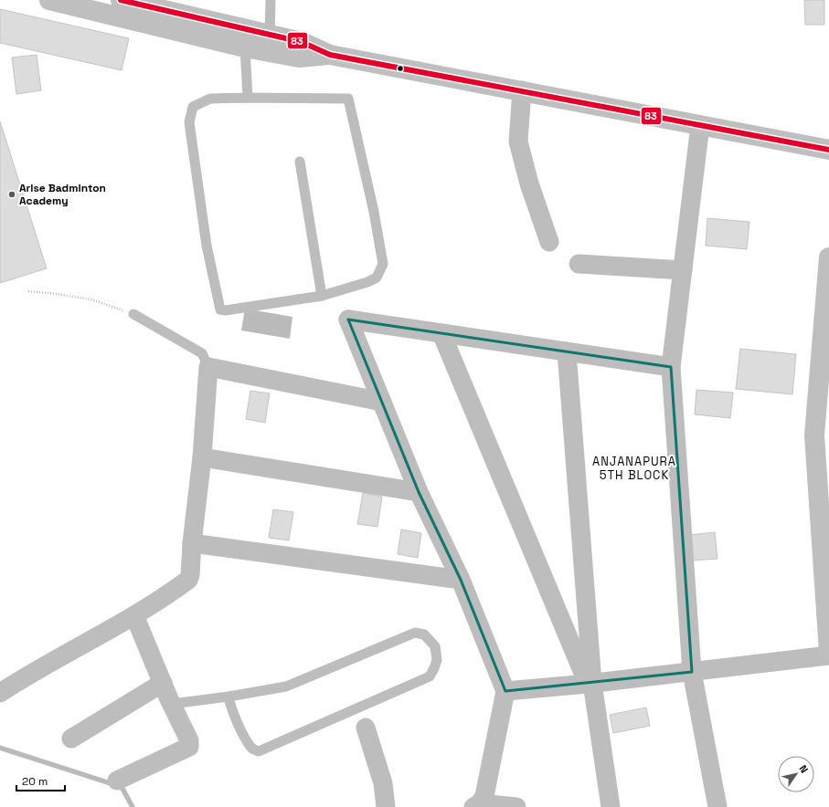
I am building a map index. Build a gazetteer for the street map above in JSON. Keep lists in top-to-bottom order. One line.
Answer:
{"districts":["ANJANAPURA 5TH BLOCK"],"places":["Arise Badminton Academy"],"lines":["transit line 83"],"scale_bar":"20 m","north":"top right"}
